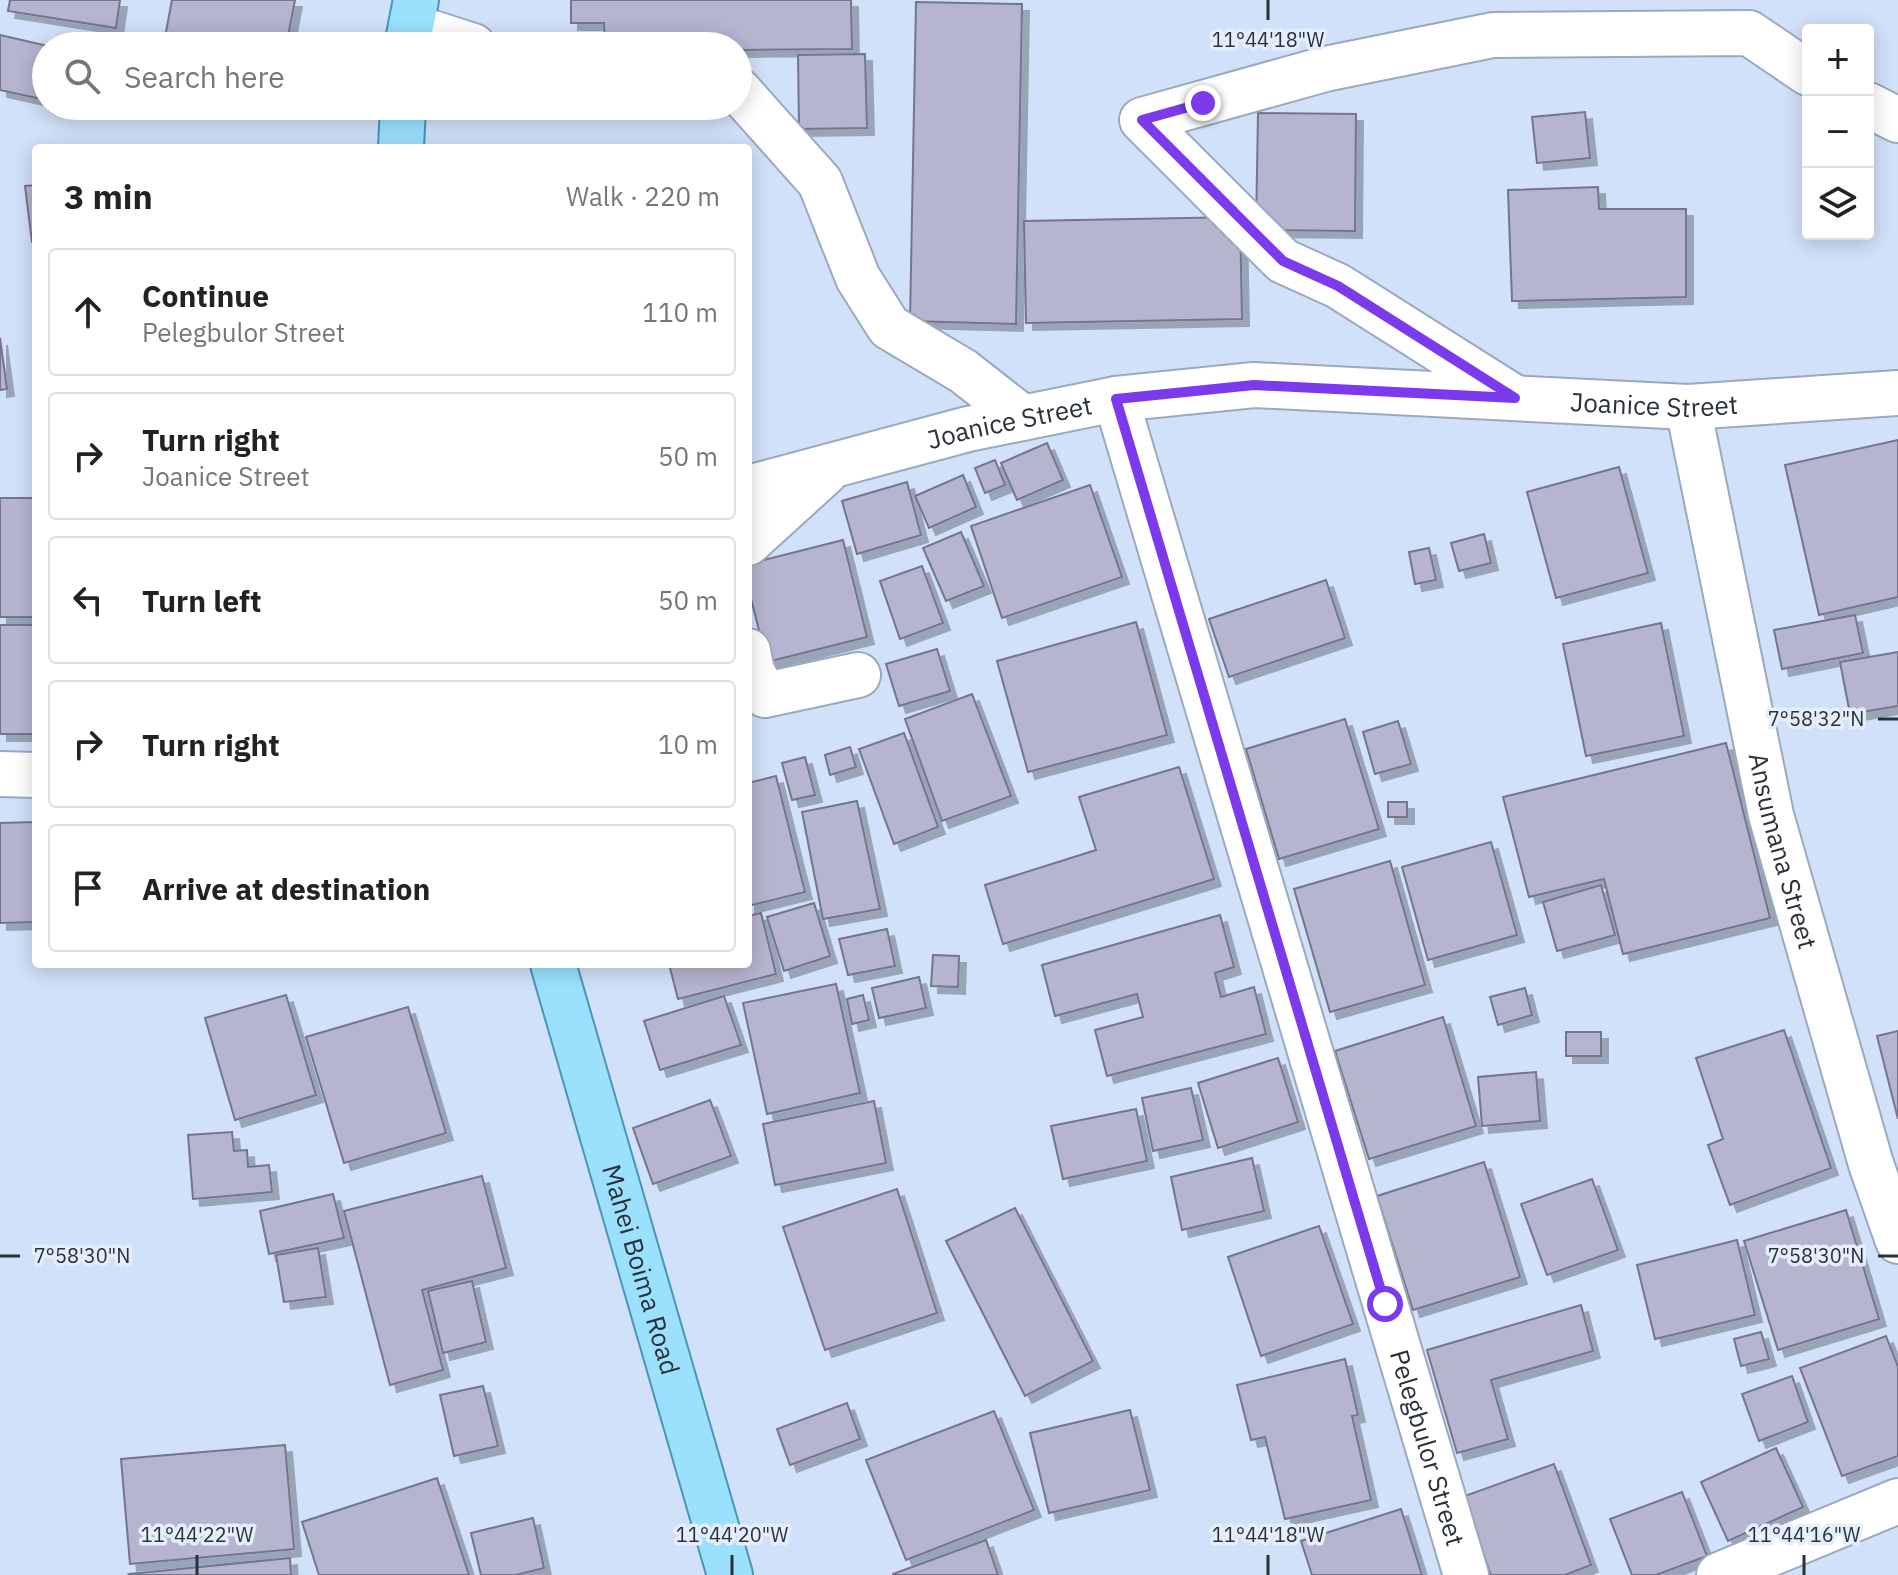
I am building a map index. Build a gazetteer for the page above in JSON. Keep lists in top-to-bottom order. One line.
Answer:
{"streets":{"main road":["Mahei Boima Road"],"street":["Joanice Street","Ansumana Street","Pelegbulor Street"]},"crossings":[["Joanice Street","Ansumana Street"],["Joanice Street","Pelegbulor Street"]],"page":{"map_buttons":["+","−"],"search":"Search here","heading":["3 min","Walk · 220 m"],"list":[["Continue","Pelegbulor Street","110 m"],["Turn right","Joanice Street","50 m"],["Turn left","50 m"],["Turn right","10 m"],"Arrive at destination"]},"coordinates":["11°44'18\"W","7°58'32\"N","7°58'30\"N","11°44'22\"W","11°44'20\"W","11°44'16\"W"]}
